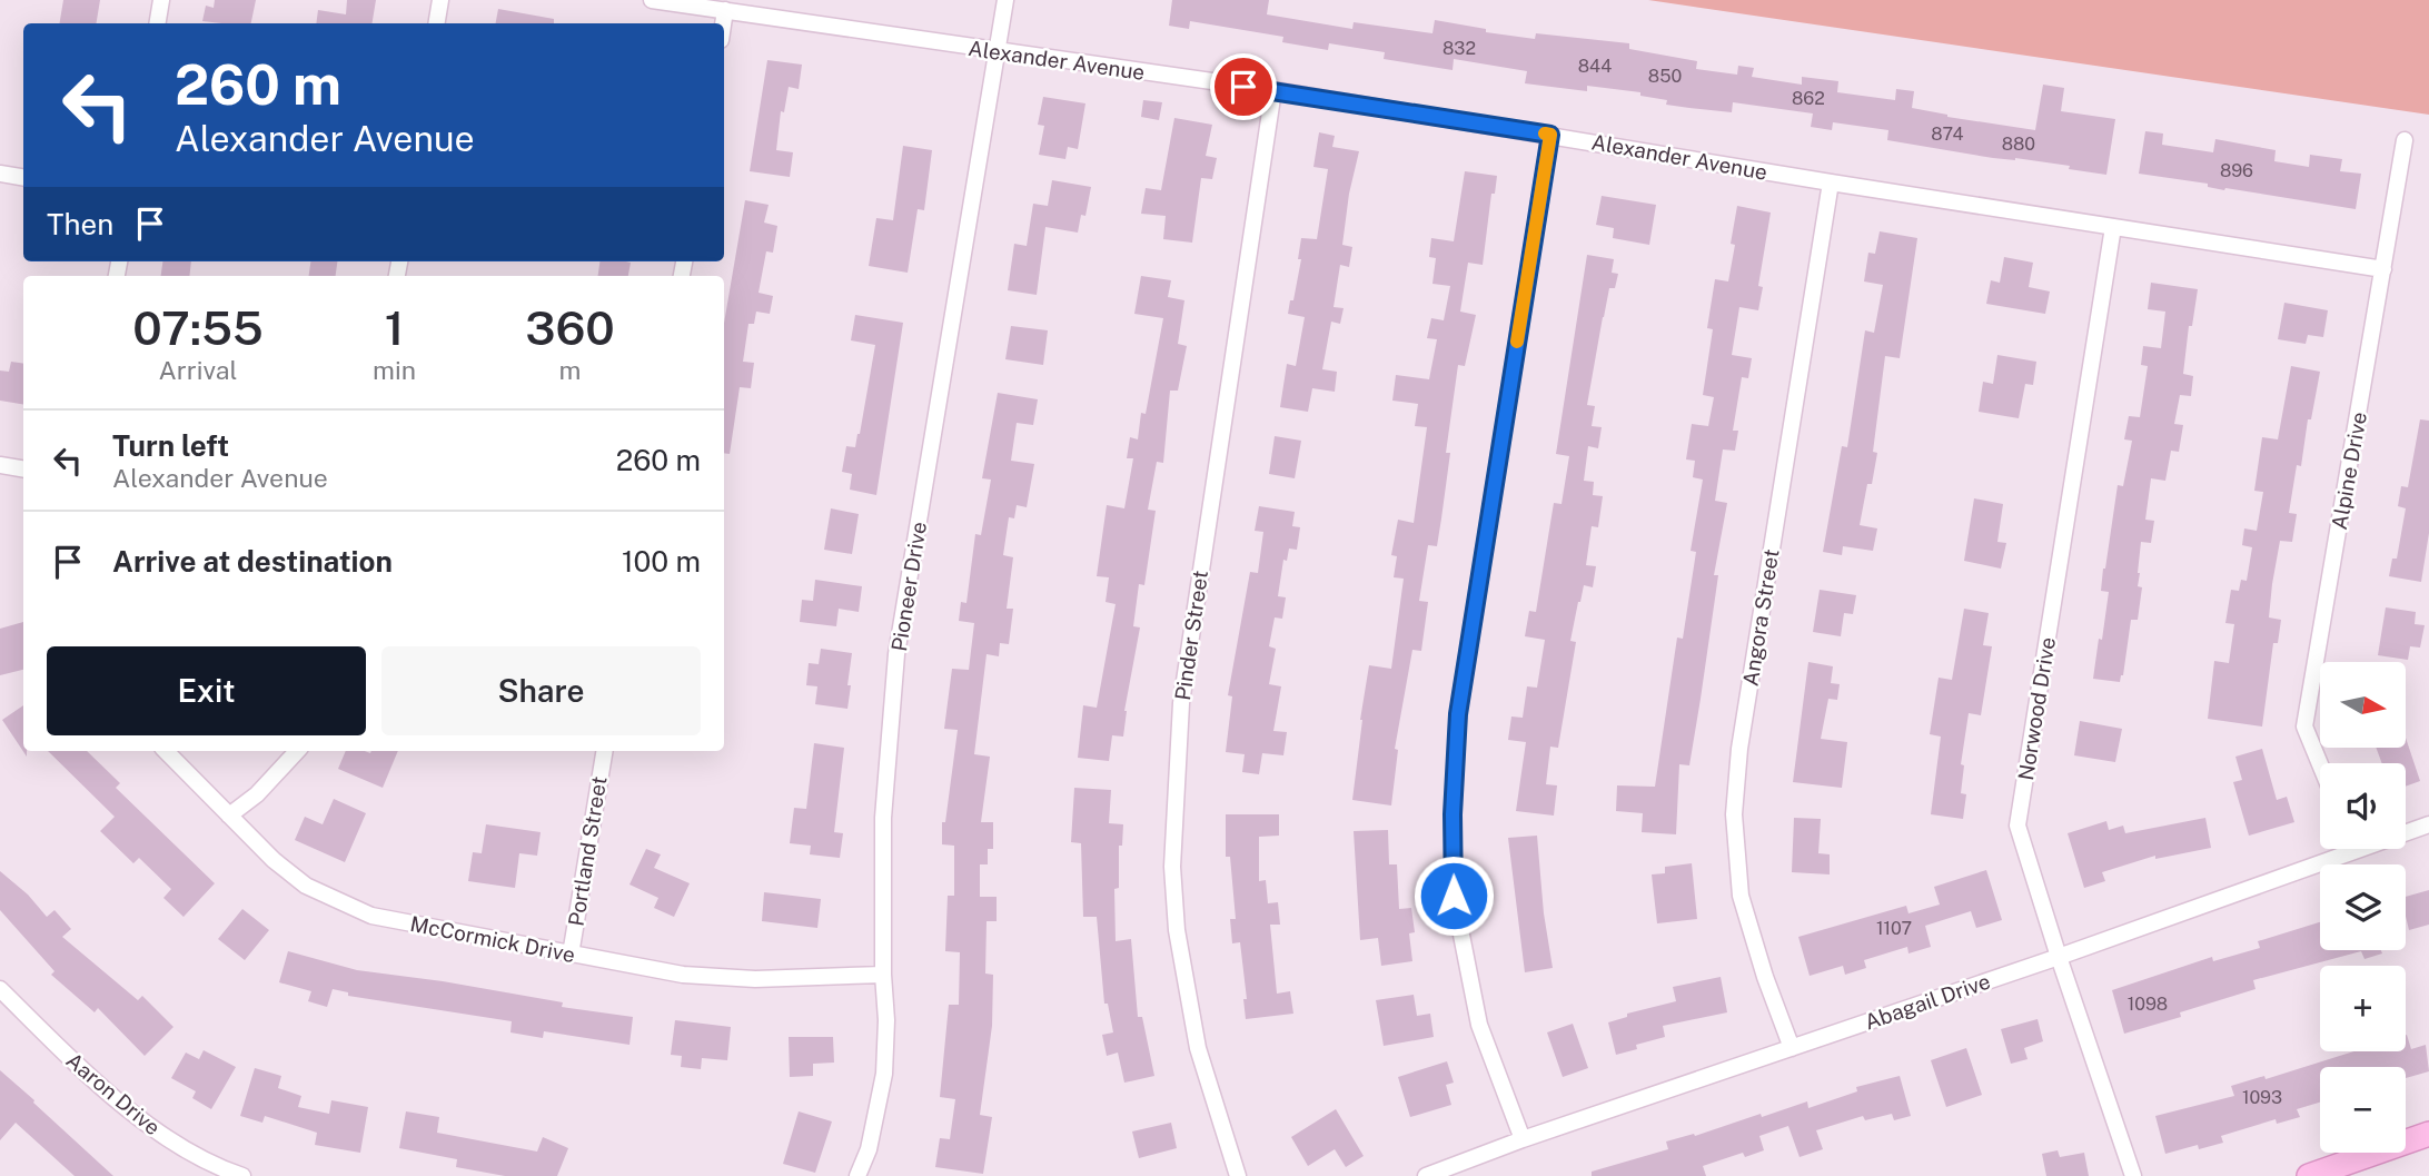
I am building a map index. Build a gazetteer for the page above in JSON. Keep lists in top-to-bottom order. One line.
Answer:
{"streets":{"street":["Alexander Avenue","Alpine Drive","Pioneer Drive","Angora Street","Pinder Street","Norwood Drive","Portland Street","McCormick Drive","Abagail Drive","Aaron Drive"]},"crossings":[["Alexander Avenue","Alpine Drive"],["Alexander Avenue","Pioneer Drive"],["Alexander Avenue","Angora Street"],["Alexander Avenue","Pinder Street"],["Alexander Avenue","Norwood Drive"],["Pioneer Drive","McCormick Drive"],["Angora Street","Abagail Drive"],["Norwood Drive","Abagail Drive"],["Portland Street","McCormick Drive"]],"house_numbers":["832","844","850","862","874","880","896","1107","1098","1093"],"north":"right","page":{"turn":["260 m","Alexander Avenue"],"then":"Then","eta":["07:55","Arrival","1","min","360","m"],"list":[{"name":"Turn left","note":"Alexander Avenue","value":"260 m"},{"name":"Arrive at destination","value":"100 m"}],"buttons":["Exit","Share"],"map_buttons":["+","−"]}}
